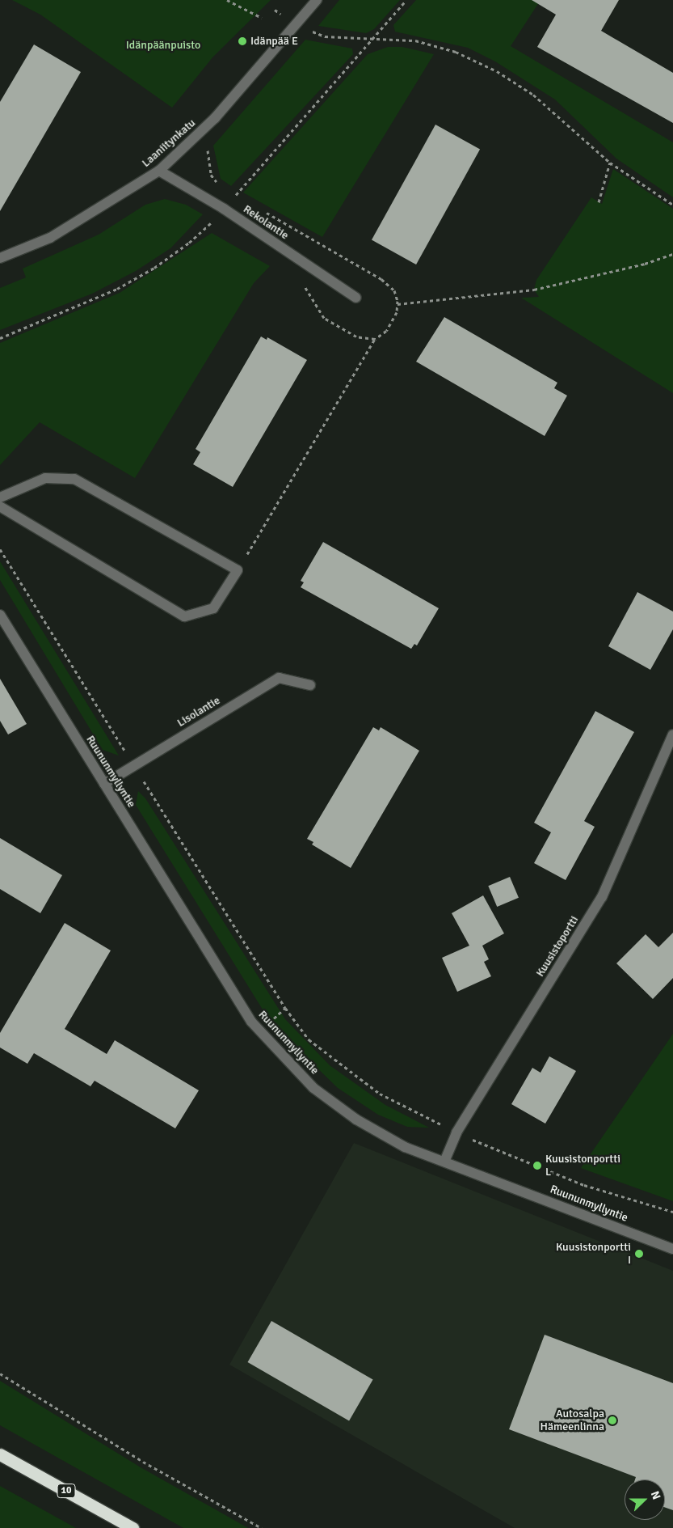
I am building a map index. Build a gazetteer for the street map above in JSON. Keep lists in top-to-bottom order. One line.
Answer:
{"streets":{"highway":["10"],"street":["Laaniitynkatu","Rekolantie","Lisolantie","Ruununmyllyntie","Kuusistoportti"]},"crossings":[["Laaniitynkatu","Rekolantie"],["Lisolantie","Ruununmyllyntie"],["Ruununmyllyntie","Kuusistoportti"]],"parks":["Idänpäänpuisto"],"places":["Idänpää E","Kuusistonportti L","Kuusistonportti I","Autosalpa Hämeenlinna"],"north":"right"}
